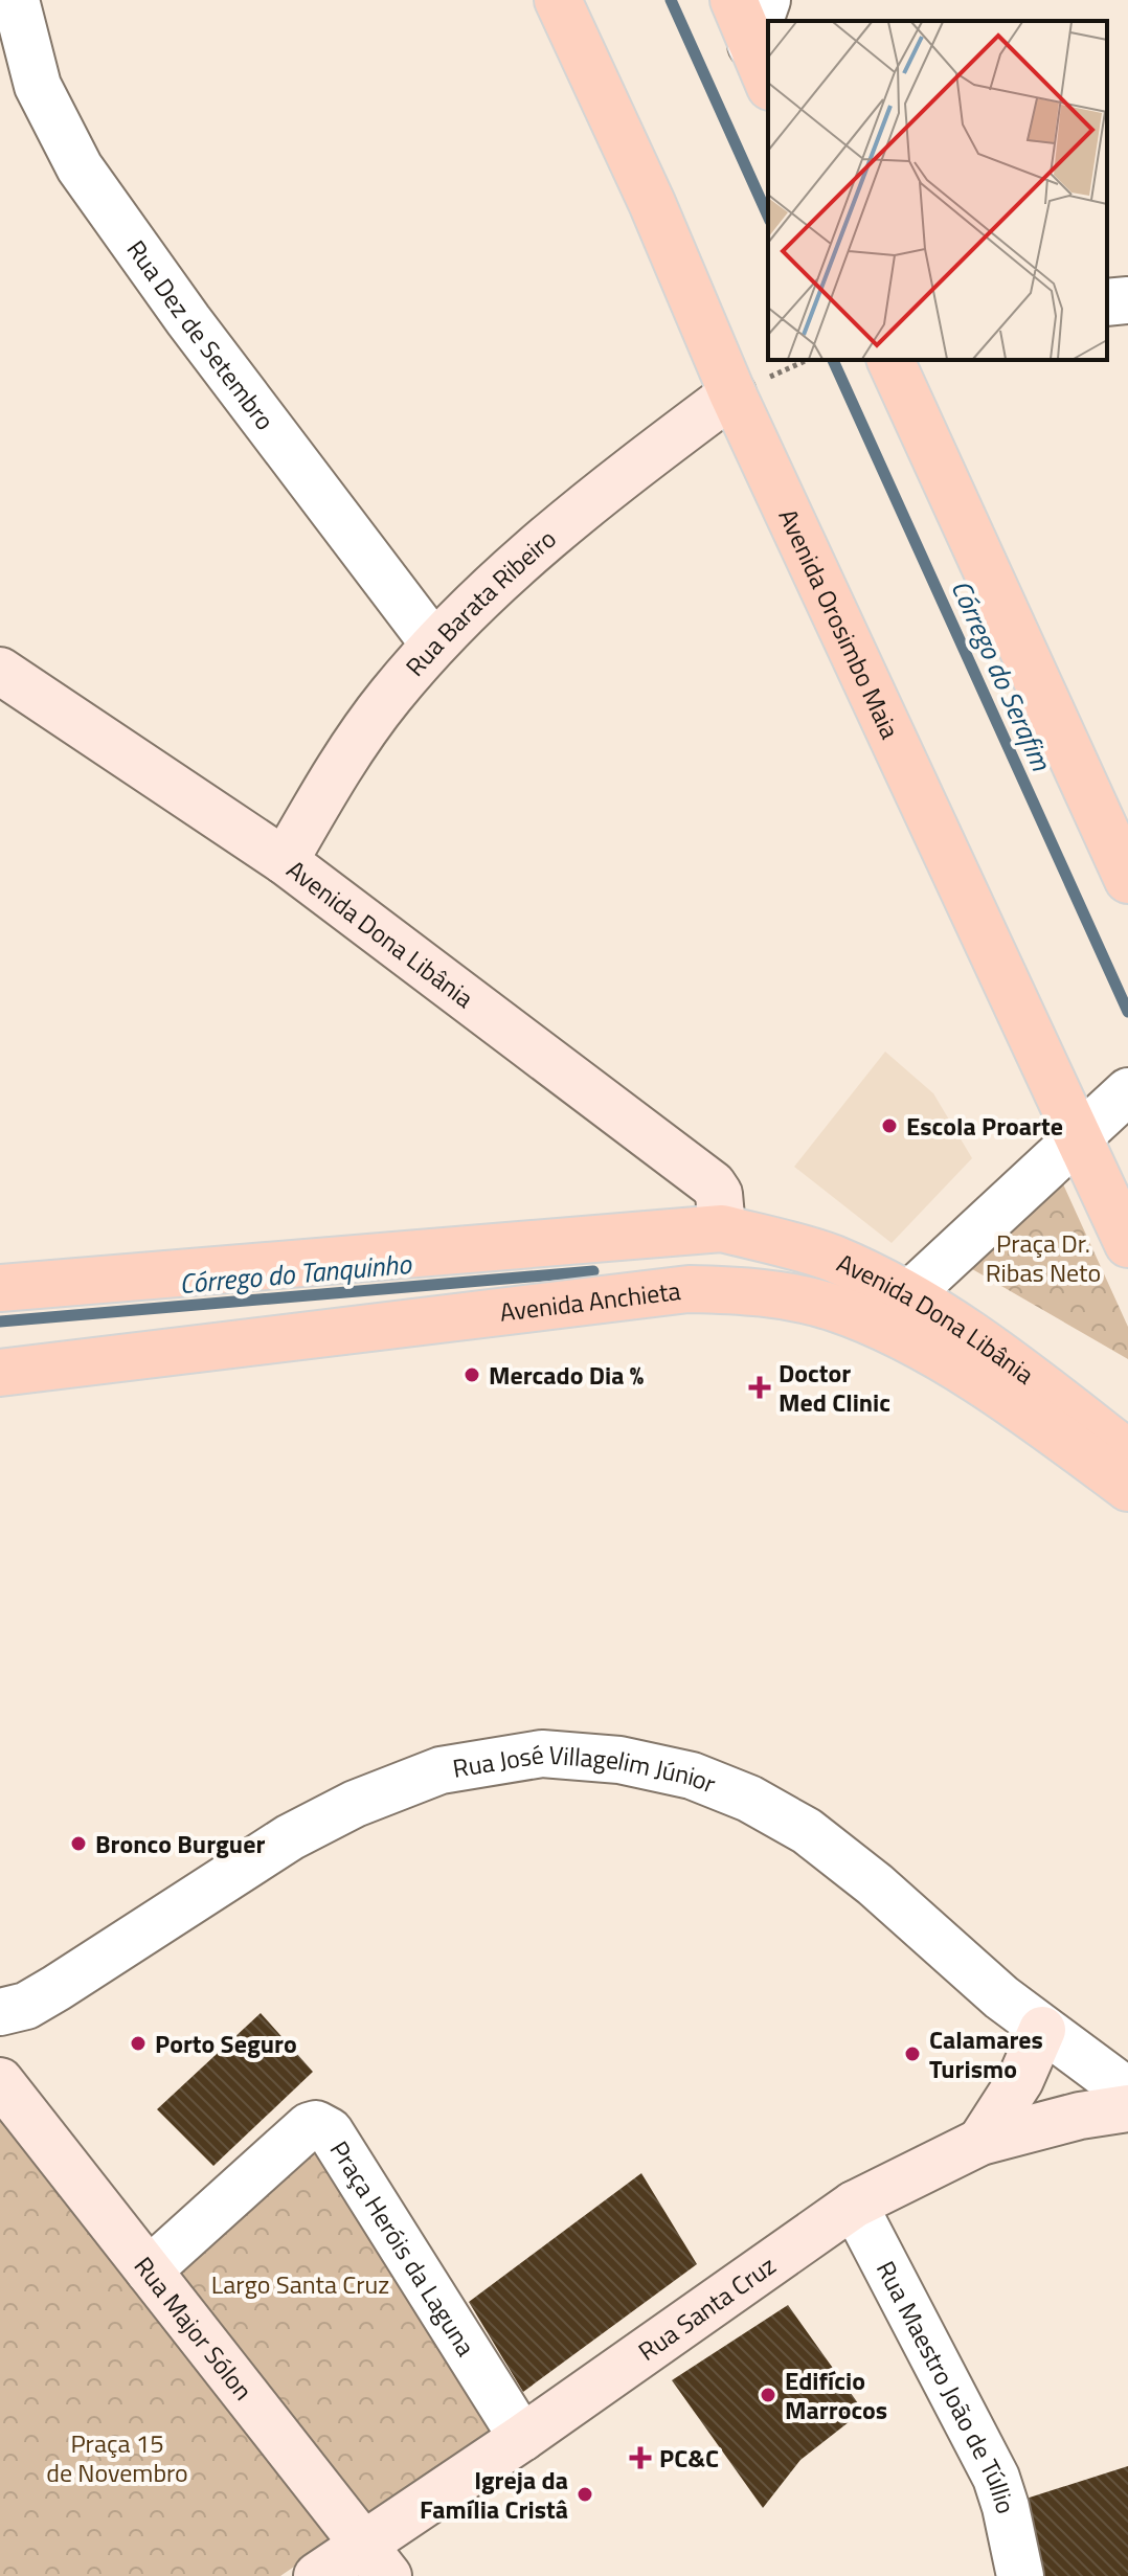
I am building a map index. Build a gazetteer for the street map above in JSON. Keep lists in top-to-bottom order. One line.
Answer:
{"streets":{"main road":["Rua Barata Ribeiro","Avenida Orosimbo Maia","Avenida Dona Libânia","Avenida Anchieta","Rua Santa Cruz","Rua Major Sólon"],"street":["Rua Dez de Setembro","Rua José Villagelim Júnior","Praça Heróis da Laguna","Rua Maestro João de Túllio"]},"crossings":[["Rua Dez de Setembro","Rua Barata Ribeiro"],["Rua Barata Ribeiro","Avenida Orosimbo Maia"],["Rua Barata Ribeiro","Avenida Dona Libânia"],["Praça Heróis da Laguna","Rua Santa Cruz"],["Praça Heróis da Laguna","Rua Major Sólon"],["Rua Santa Cruz","Rua Major Sólon"],["Rua Santa Cruz","Rua Maestro João de Túllio"]],"water":["Córrego do Serafim","Córrego do Tanquinho"],"parks":["Praça Dr. Ribas Neto","Largo Santa Cruz","Praça 15 de Novembro"],"places":{"other":["Escola Proarte","Mercado Dia %","Bronco Burguer","Porto Seguro","Calamares Turismo","Edifício Marrocos","Igreja da Família Cristâ"],"health":["Doctor Med Clinic","PC&C"]}}
